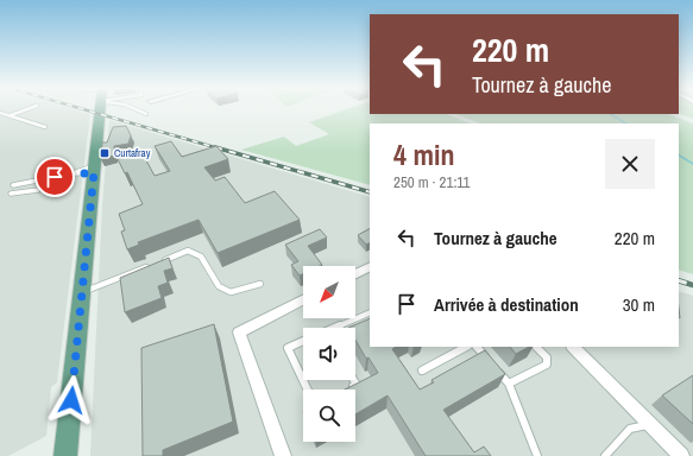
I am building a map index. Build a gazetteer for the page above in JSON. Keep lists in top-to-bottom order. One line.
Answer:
{"places":{"transit":["Curtafray"]},"north":"bottom left","page":{"turn":["220 m","Tournez à gauche"],"heading":["4 min","250 m · 21:11"],"list":[{"name":"Tournez à gauche","value":"220 m"},{"name":"Arrivée à destination","value":"30 m"}]}}
